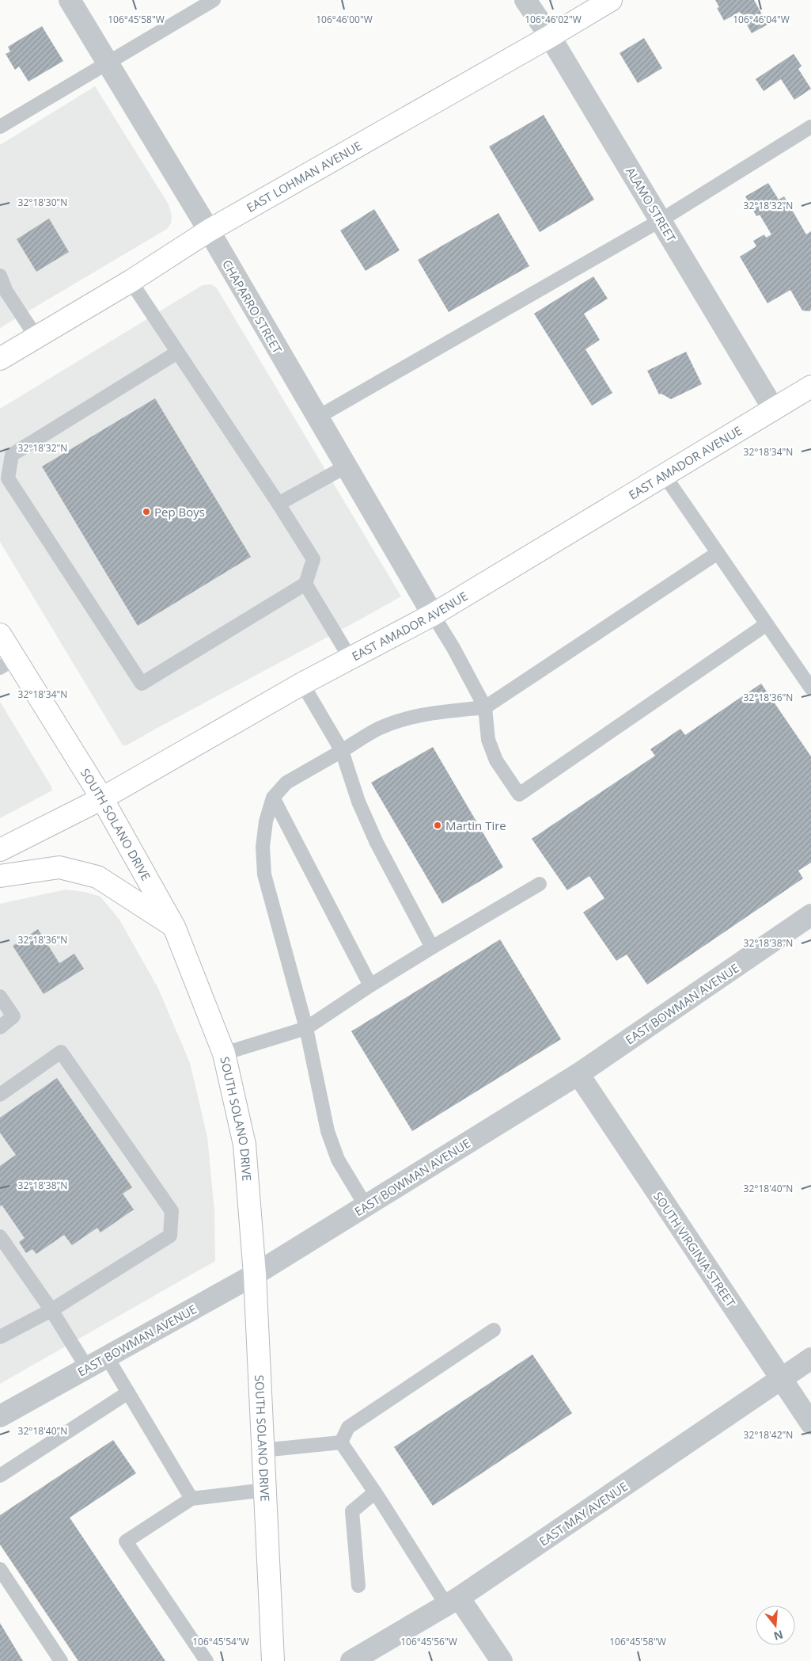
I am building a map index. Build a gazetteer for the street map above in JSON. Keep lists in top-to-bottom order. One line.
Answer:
{"streets":{"main road":["EAST LOHMAN AVENUE","EAST AMADOR AVENUE","SOUTH SOLANO DRIVE"],"street":["ALAMO STREET","CHAPARRO STREET","EAST BOWMAN AVENUE","SOUTH VIRGINIA STREET","EAST MAY AVENUE"]},"crossings":[["EAST LOHMAN AVENUE","ALAMO STREET"],["EAST LOHMAN AVENUE","CHAPARRO STREET"],["ALAMO STREET","EAST AMADOR AVENUE"],["CHAPARRO STREET","EAST AMADOR AVENUE"],["EAST AMADOR AVENUE","SOUTH SOLANO DRIVE"],["SOUTH SOLANO DRIVE","EAST BOWMAN AVENUE"],["EAST BOWMAN AVENUE","SOUTH VIRGINIA STREET"],["SOUTH VIRGINIA STREET","EAST MAY AVENUE"]],"places":["Pep Boys","Martin Tire"],"north":"bottom","coordinates":["106°45'58\"W","106°46'00\"W","106°46'02\"W","106°46'04\"W","32°18'30\"N","32°18'32\"N","32°18'34\"N","32°18'36\"N","32°18'38\"N","32°18'40\"N","32°18'42\"N","106°45'54\"W","106°45'56\"W"]}
